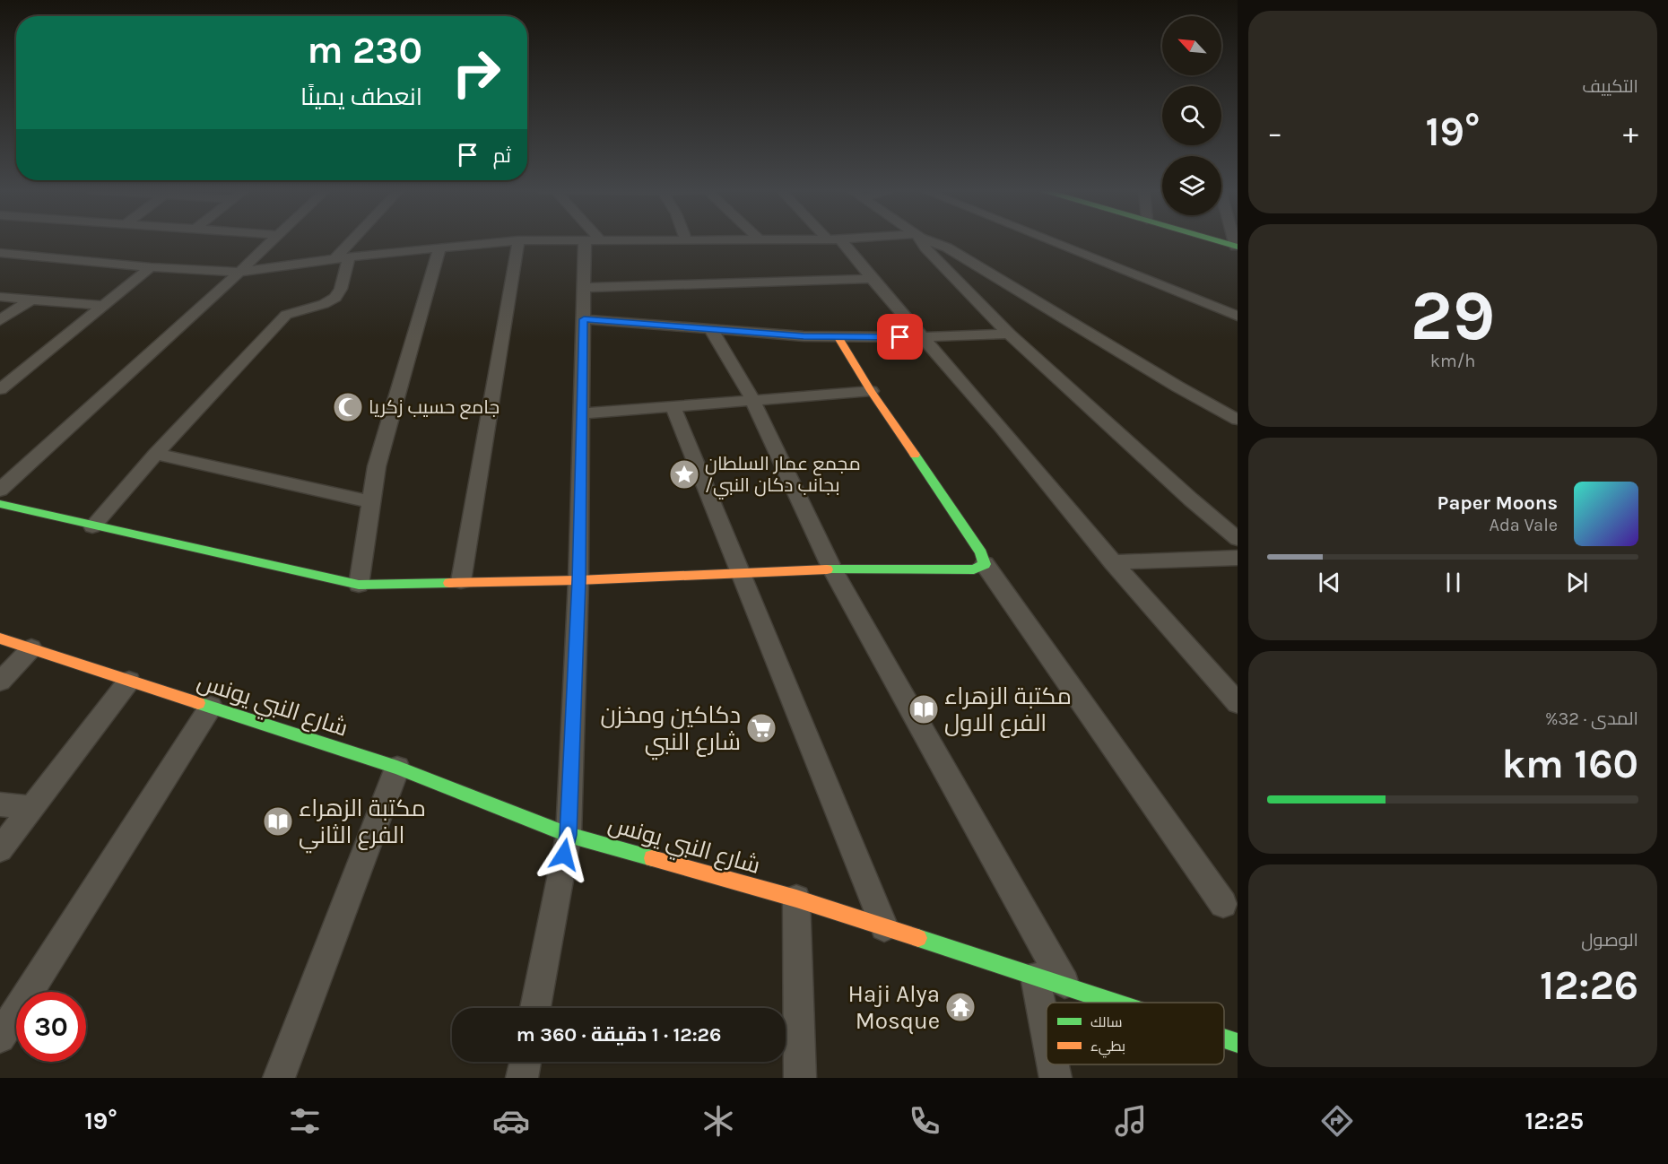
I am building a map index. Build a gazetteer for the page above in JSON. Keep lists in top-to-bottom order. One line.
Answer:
{"streets":{"street":["شارع النبي يونس"]},"places":{"mosque":["جامع حسيب زكريا"],"place":["مجمع عمار السلطان /بجانب دكان النبي"],"library":["مكتبة الزهراء الفرع الاول","مكتبة الزهراء الفرع الثاني"],"supermarket":["دكاكين ومخزن شارع النبي"],"temple":["Haji Alya Mosque"]},"legend":["سالك","بطيء"],"north":"top left","page":{"tile":["التكييف",["29","km/h"],["المدى · 32%","160 km"],["الوصول","12:26"]],"turn":["230 m","انعطف يمينًا"],"heat":["−","19°","+"],"then":"ثم","song":["Paper Moons","Ada Vale"],"limit":"30","trip":"12:26 · 1 دقيقة · 360 m","tabs":["12:25","19°"]}}
